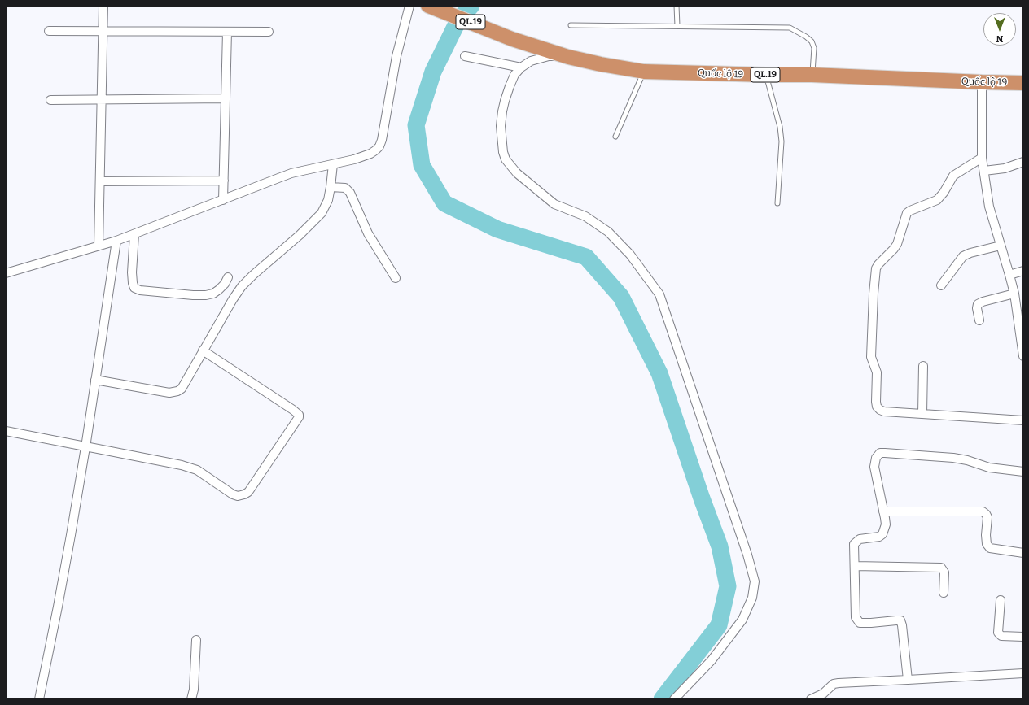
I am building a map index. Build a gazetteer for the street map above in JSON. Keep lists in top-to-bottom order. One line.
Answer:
{"streets":{"highway":["QL.19","Quốc lộ 19"]},"north":"bottom"}
